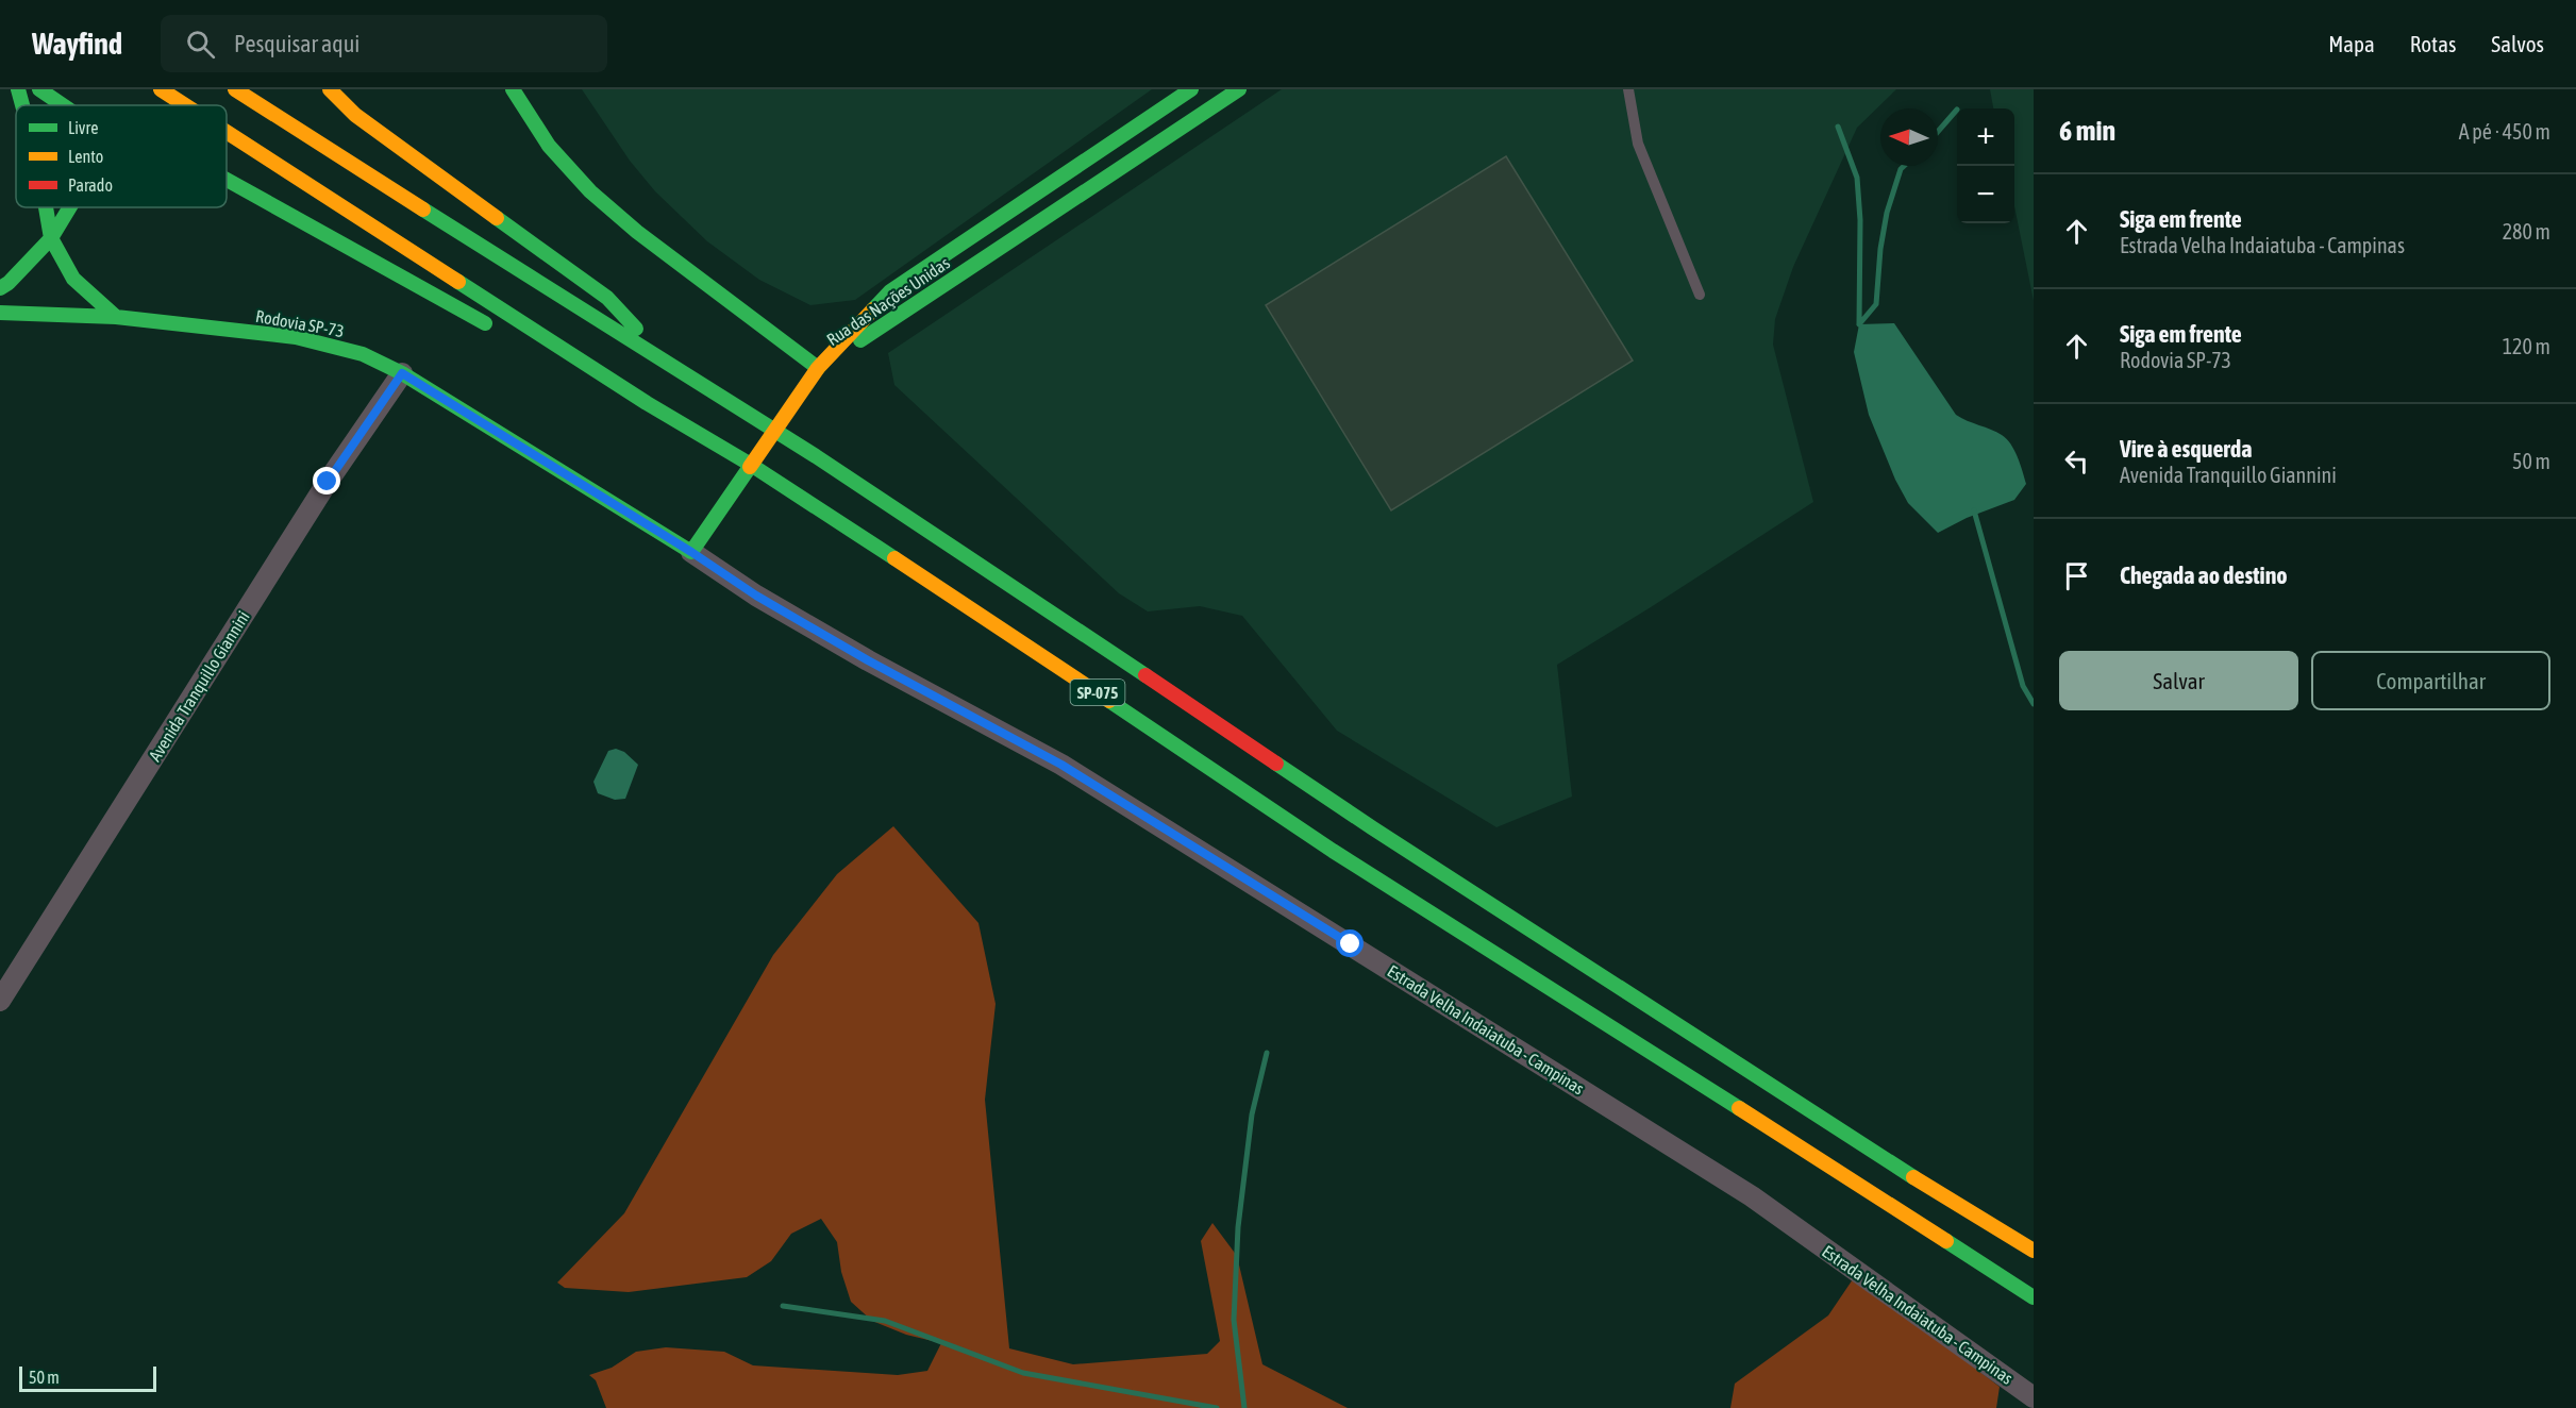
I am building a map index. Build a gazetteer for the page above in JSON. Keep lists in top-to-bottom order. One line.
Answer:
{"streets":{"main road":["Rua das Nações Unidas","Rodovia SP-73","SP-075"],"street":["Avenida Tranquillo Giannini","Estrada Velha Indaiatuba - Campinas"]},"crossings":[["Rodovia SP-73","Avenida Tranquillo Giannini"],["Rodovia SP-73","Estrada Velha Indaiatuba - Campinas"]],"legend":["Livre","Lento","Parado"],"scale_bar":"50 m","north":"left","page":{"header":"Wayfind","search":"Pesquisar aqui","nav":["Mapa","Rotas","Salvos"],"heading":["6 min","A pé · 450 m"],"map_buttons":["+","−"],"list":[["Siga em frente","Estrada Velha Indaiatuba - Campinas","280 m"],["Siga em frente","Rodovia SP-73","120 m"],["Vire à esquerda","Avenida Tranquillo Giannini","50 m"],"Chegada ao destino"],"buttons":["Salvar","Compartilhar"],"scale":"50 m"}}
